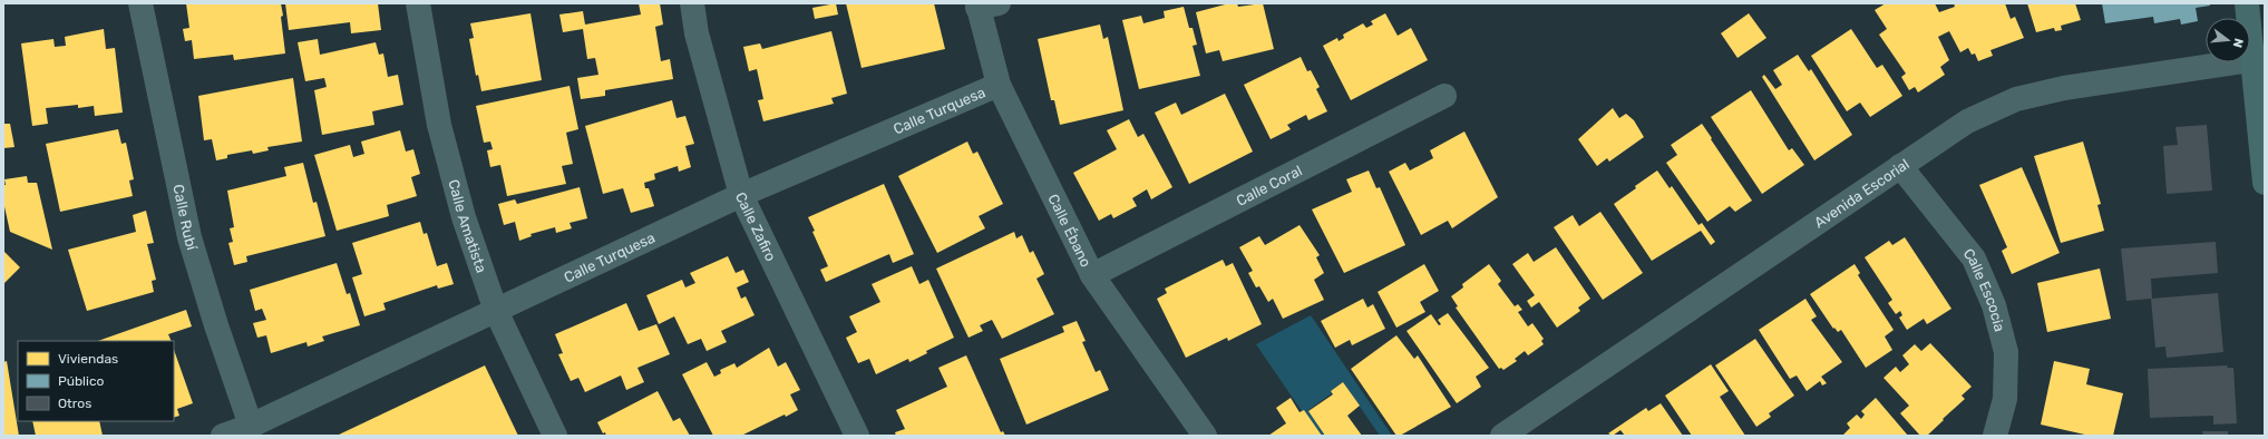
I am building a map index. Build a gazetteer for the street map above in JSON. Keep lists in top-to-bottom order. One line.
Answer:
{"streets":{"street":["Calle Turquesa","Calle Coral","Avenida Escorial","Calle Rubí","Calle Amatista","Calle Zafiro","Calle Ébano","Calle Escocia"]},"crossings":[["Calle Turquesa","Calle Rubí"],["Calle Turquesa","Calle Amatista"],["Calle Turquesa","Calle Zafiro"],["Calle Turquesa","Calle Ébano"],["Calle Coral","Calle Ébano"],["Avenida Escorial","Calle Escocia"]],"legend":["Viviendas","Público","Otros"],"north":"right"}
